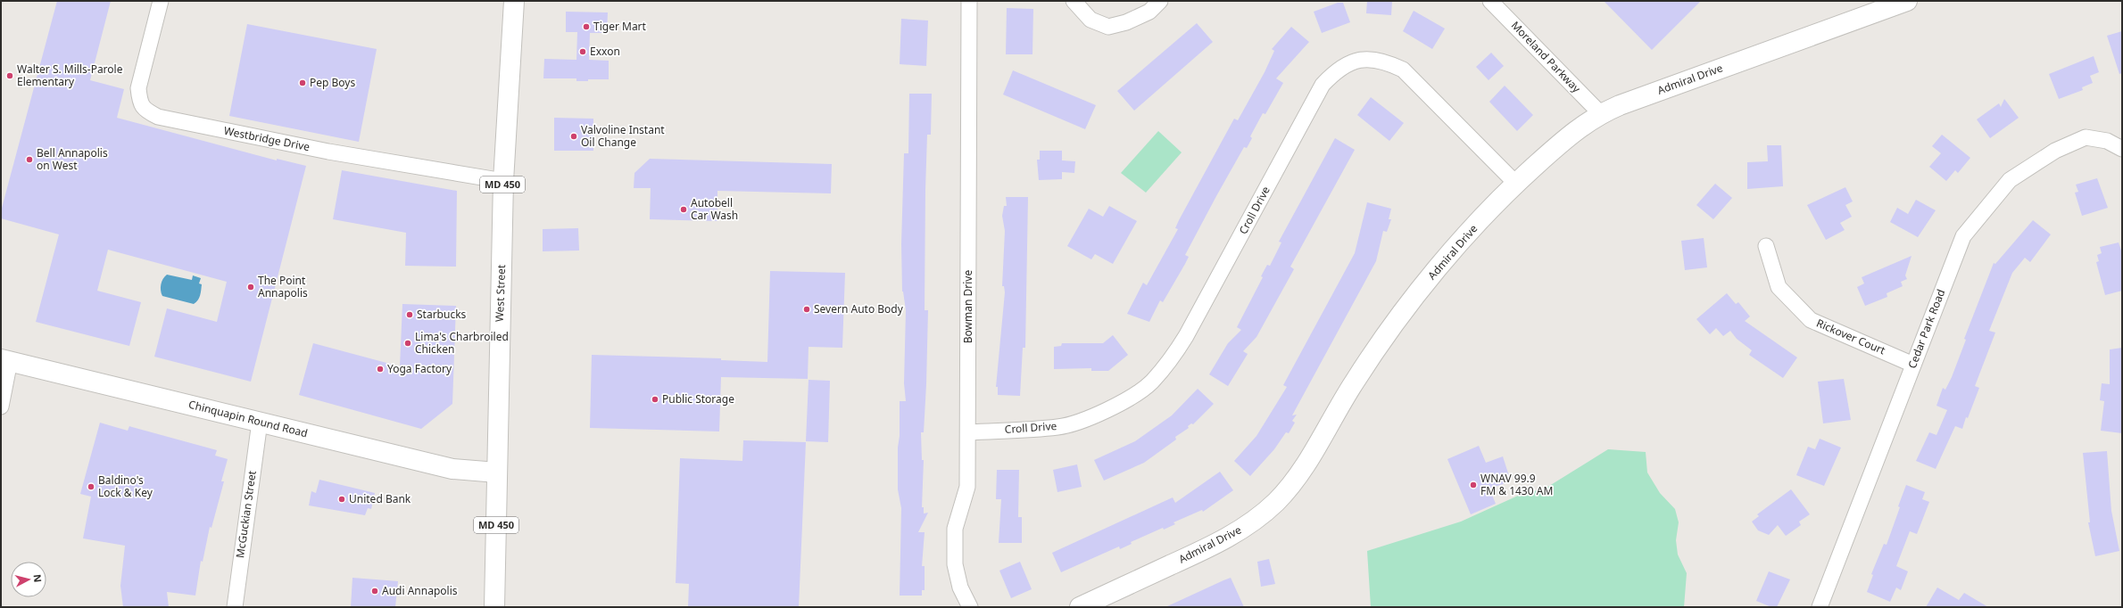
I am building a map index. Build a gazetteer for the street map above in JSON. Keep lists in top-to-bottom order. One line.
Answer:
{"streets":{"main road":["Admiral Drive","MD 450","West Street","Chinquapin Round Road"],"street":["Moreland Parkway","Westbridge Drive","Croll Drive","Bowman Drive","Cedar Park Road","Rickover Court","McGuckian Street"]},"crossings":[["Moreland Parkway","Admiral Drive"],["Admiral Drive","Croll Drive"],["Westbridge Drive","West Street"],["Croll Drive","Bowman Drive"],["West Street","Chinquapin Round Road"],["Cedar Park Road","Rickover Court"],["Chinquapin Round Road","McGuckian Street"]],"places":["Tiger Mart","Exxon","Walter S. Mills-Parole Elementary","Pep Boys","Valvoline Instant Oil Change","Bell Annapolis on West","Autobell Car Wash","The Point Annapolis","Severn Auto Body","Starbucks","Lima's Charbroiled Chicken","Yoga Factory","Public Storage","WNAV 99.9 FM & 1430 AM","Baldino's Lock & Key","United Bank","Audi Annapolis"],"north":"right"}
